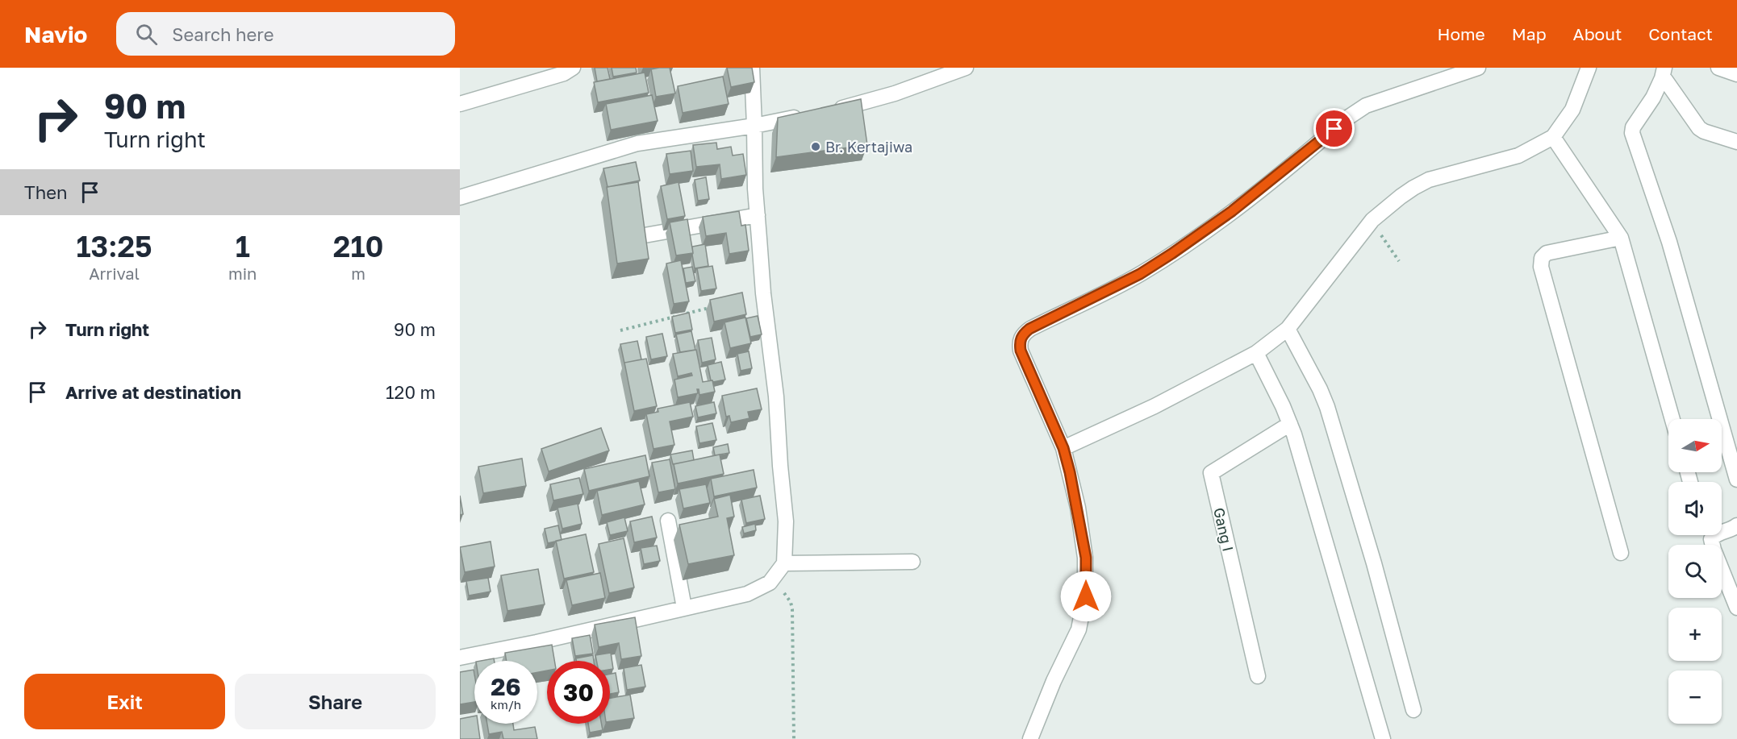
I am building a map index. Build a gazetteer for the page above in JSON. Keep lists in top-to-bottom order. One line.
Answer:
{"streets":{"street":["Gang I"]},"places":["Br. Kertajiwa"],"north":"right","page":{"header":"Navio","search":"Search here","nav":["Home","Map","About","Contact"],"turn":["90 m","Turn right"],"then":"Then","eta":["13:25","Arrival","1","min","210","m"],"list":[{"name":"Turn right","value":"90 m"},{"name":"Arrive at destination","value":"120 m"}],"map_buttons":["+","−"],"speed":"26 km/h","limit":"30","buttons":["Exit","Share"]}}
